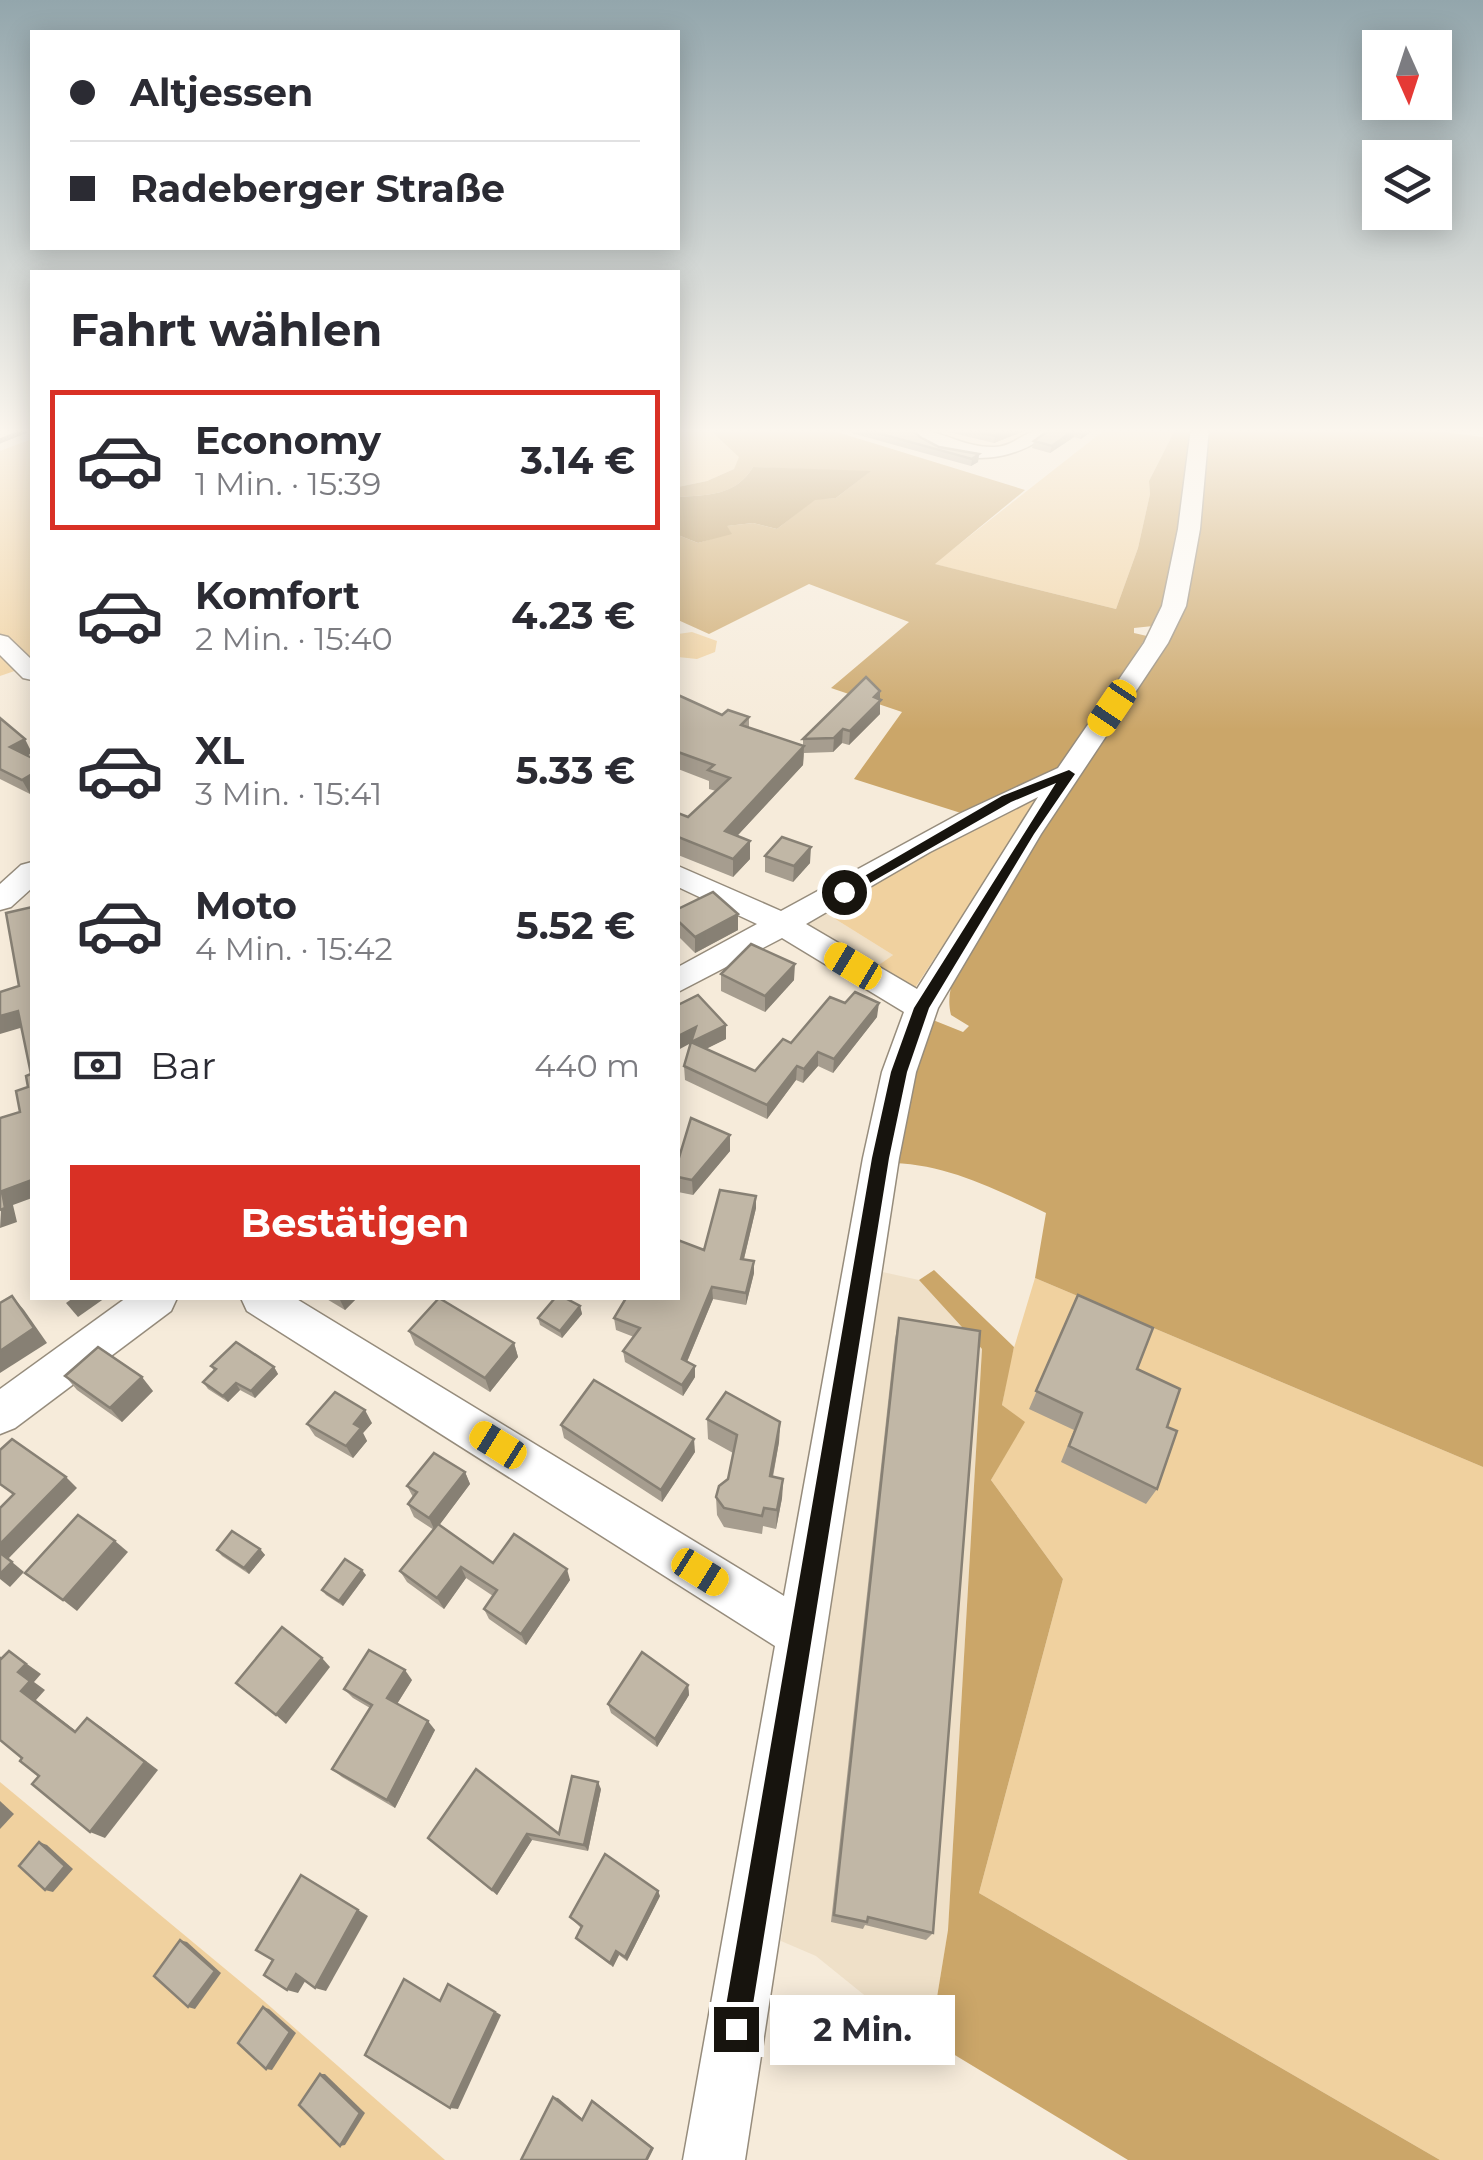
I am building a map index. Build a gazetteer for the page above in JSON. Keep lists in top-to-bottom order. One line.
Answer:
{"north":"bottom","page":{"banner":["Altjessen","Radeberger Straße"],"heading":"Fahrt wählen","list":[{"name":"Economy","note":"1 Min. · 15:39","value":"3.14 €"},{"name":"Komfort","note":"2 Min. · 15:40","value":"4.23 €"},{"name":"XL","note":"3 Min. · 15:41","value":"5.33 €"},{"name":"Moto","note":"4 Min. · 15:42","value":"5.52 €"}],"pay":["Bar","440 m"],"buttons":"Bestätigen","bubble":"2 Min."}}
